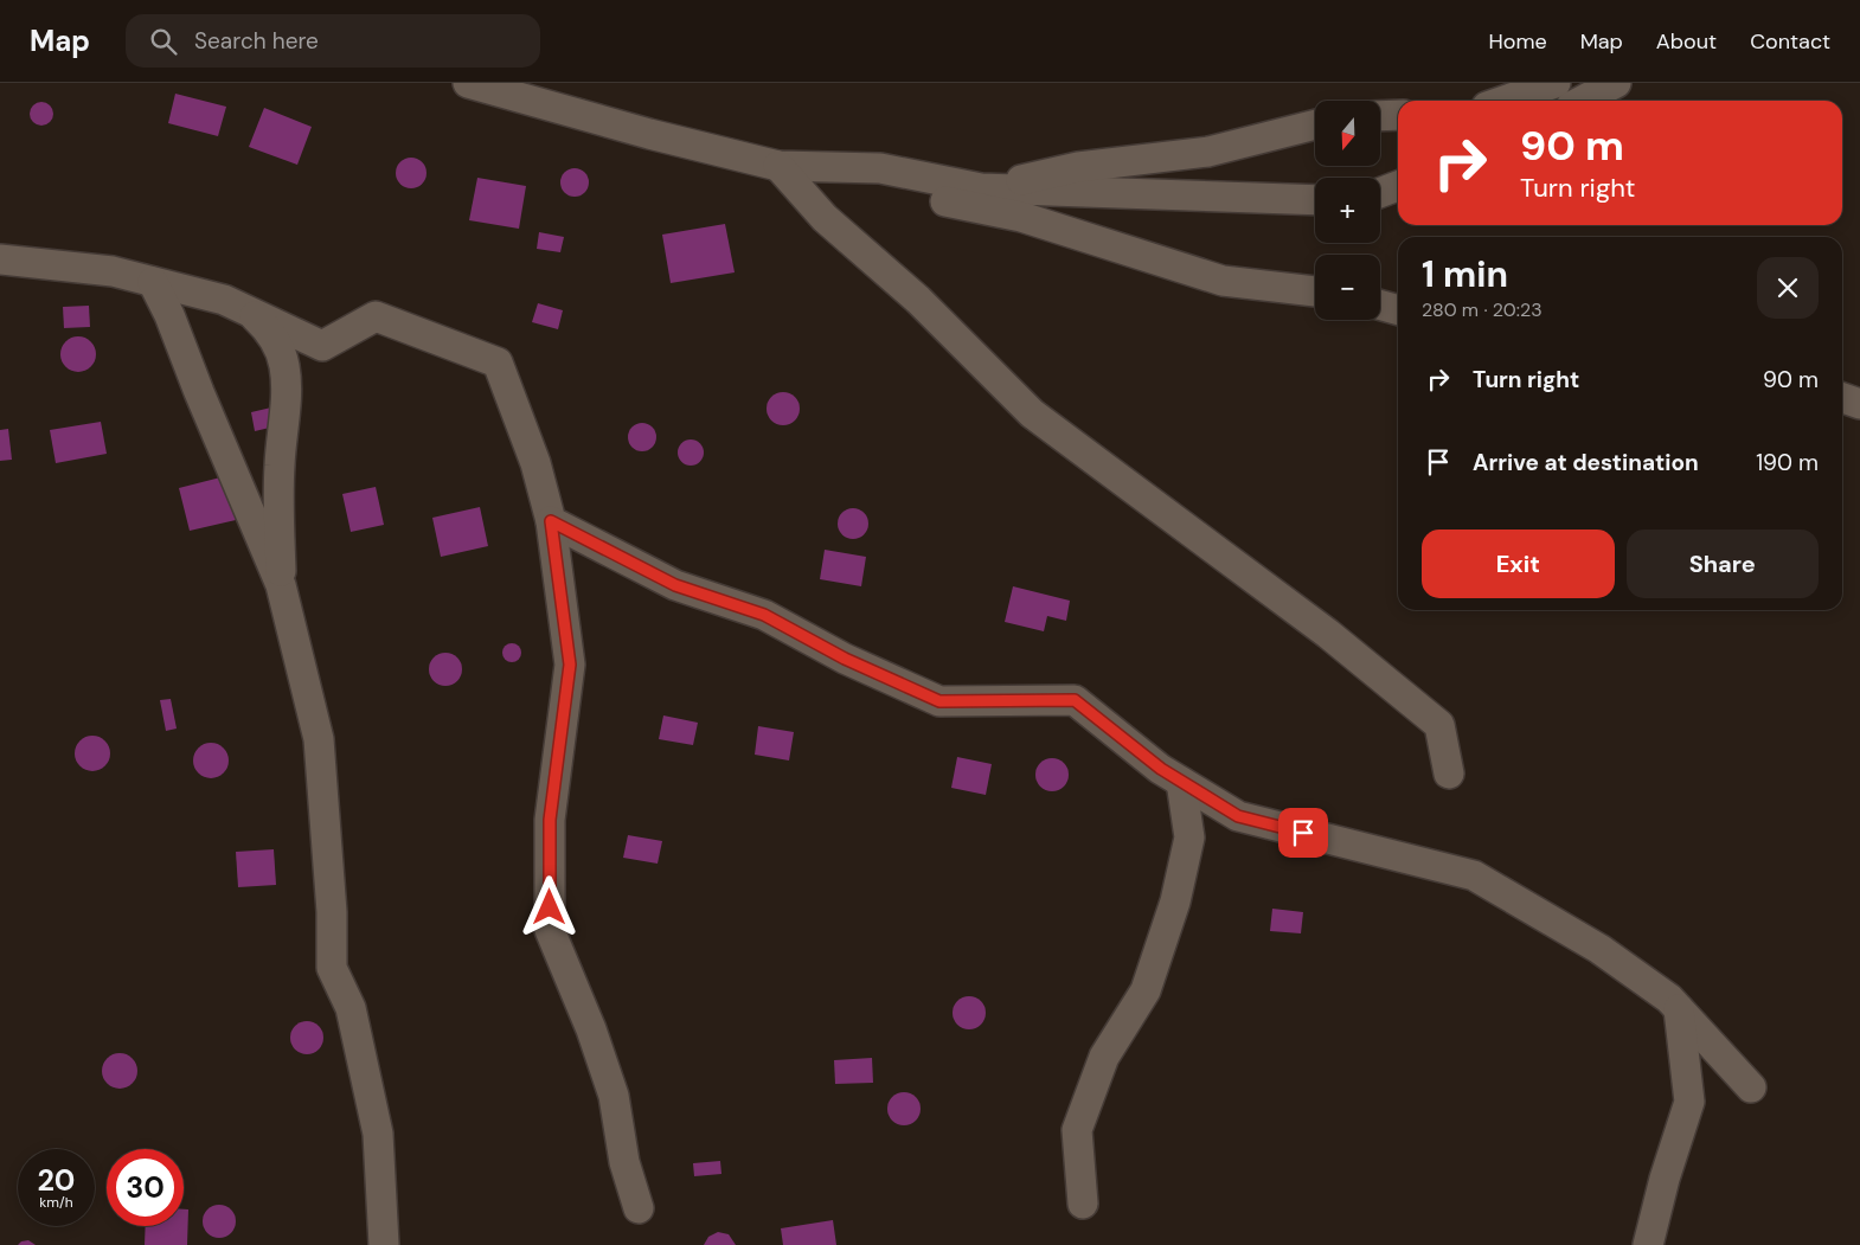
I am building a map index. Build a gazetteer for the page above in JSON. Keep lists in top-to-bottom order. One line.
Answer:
{"north":"bottom","page":{"header":"Map","search":"Search here","nav":["Home","Map","About","Contact"],"map_buttons":["+","−"],"turn":["90 m","Turn right"],"heading":["1 min","280 m · 20:23"],"list":[{"name":"Turn right","value":"90 m"},{"name":"Arrive at destination","value":"190 m"}],"buttons":["Exit","Share"],"speed":"20 km/h","limit":"30"}}
